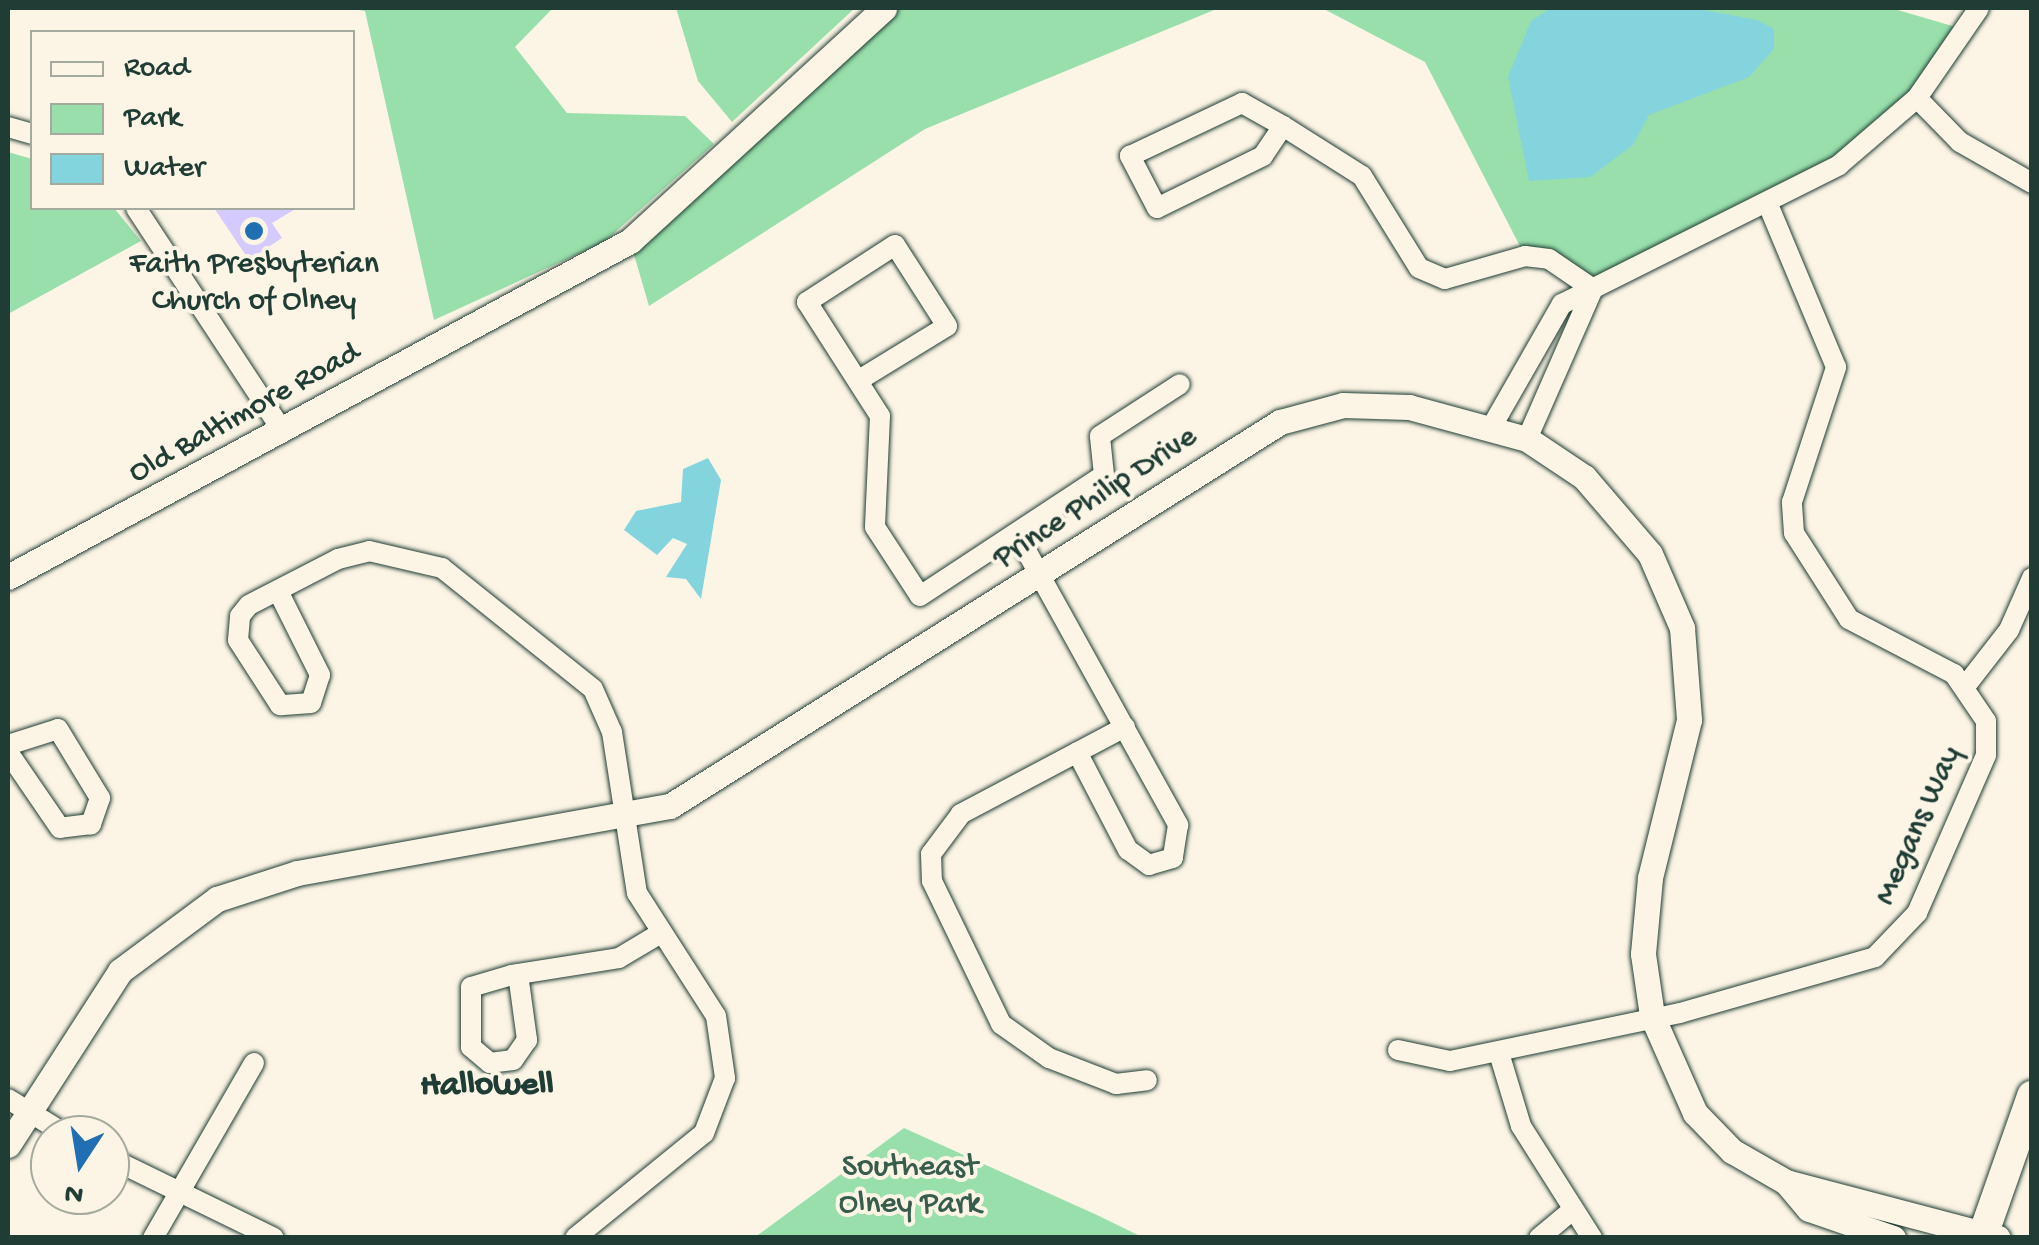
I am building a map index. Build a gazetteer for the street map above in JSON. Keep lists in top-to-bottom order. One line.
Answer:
{"streets":{"street":["Old Baltimore Road","Prince Philip Drive","Megans Way"]},"crossings":[["Prince Philip Drive","Megans Way"]],"districts":["Hallowell"],"parks":["Southeast Olney Park"],"places":["Faith Presbyterian Church of Olney"],"legend":["Road","Park","Water"],"north":"bottom"}
